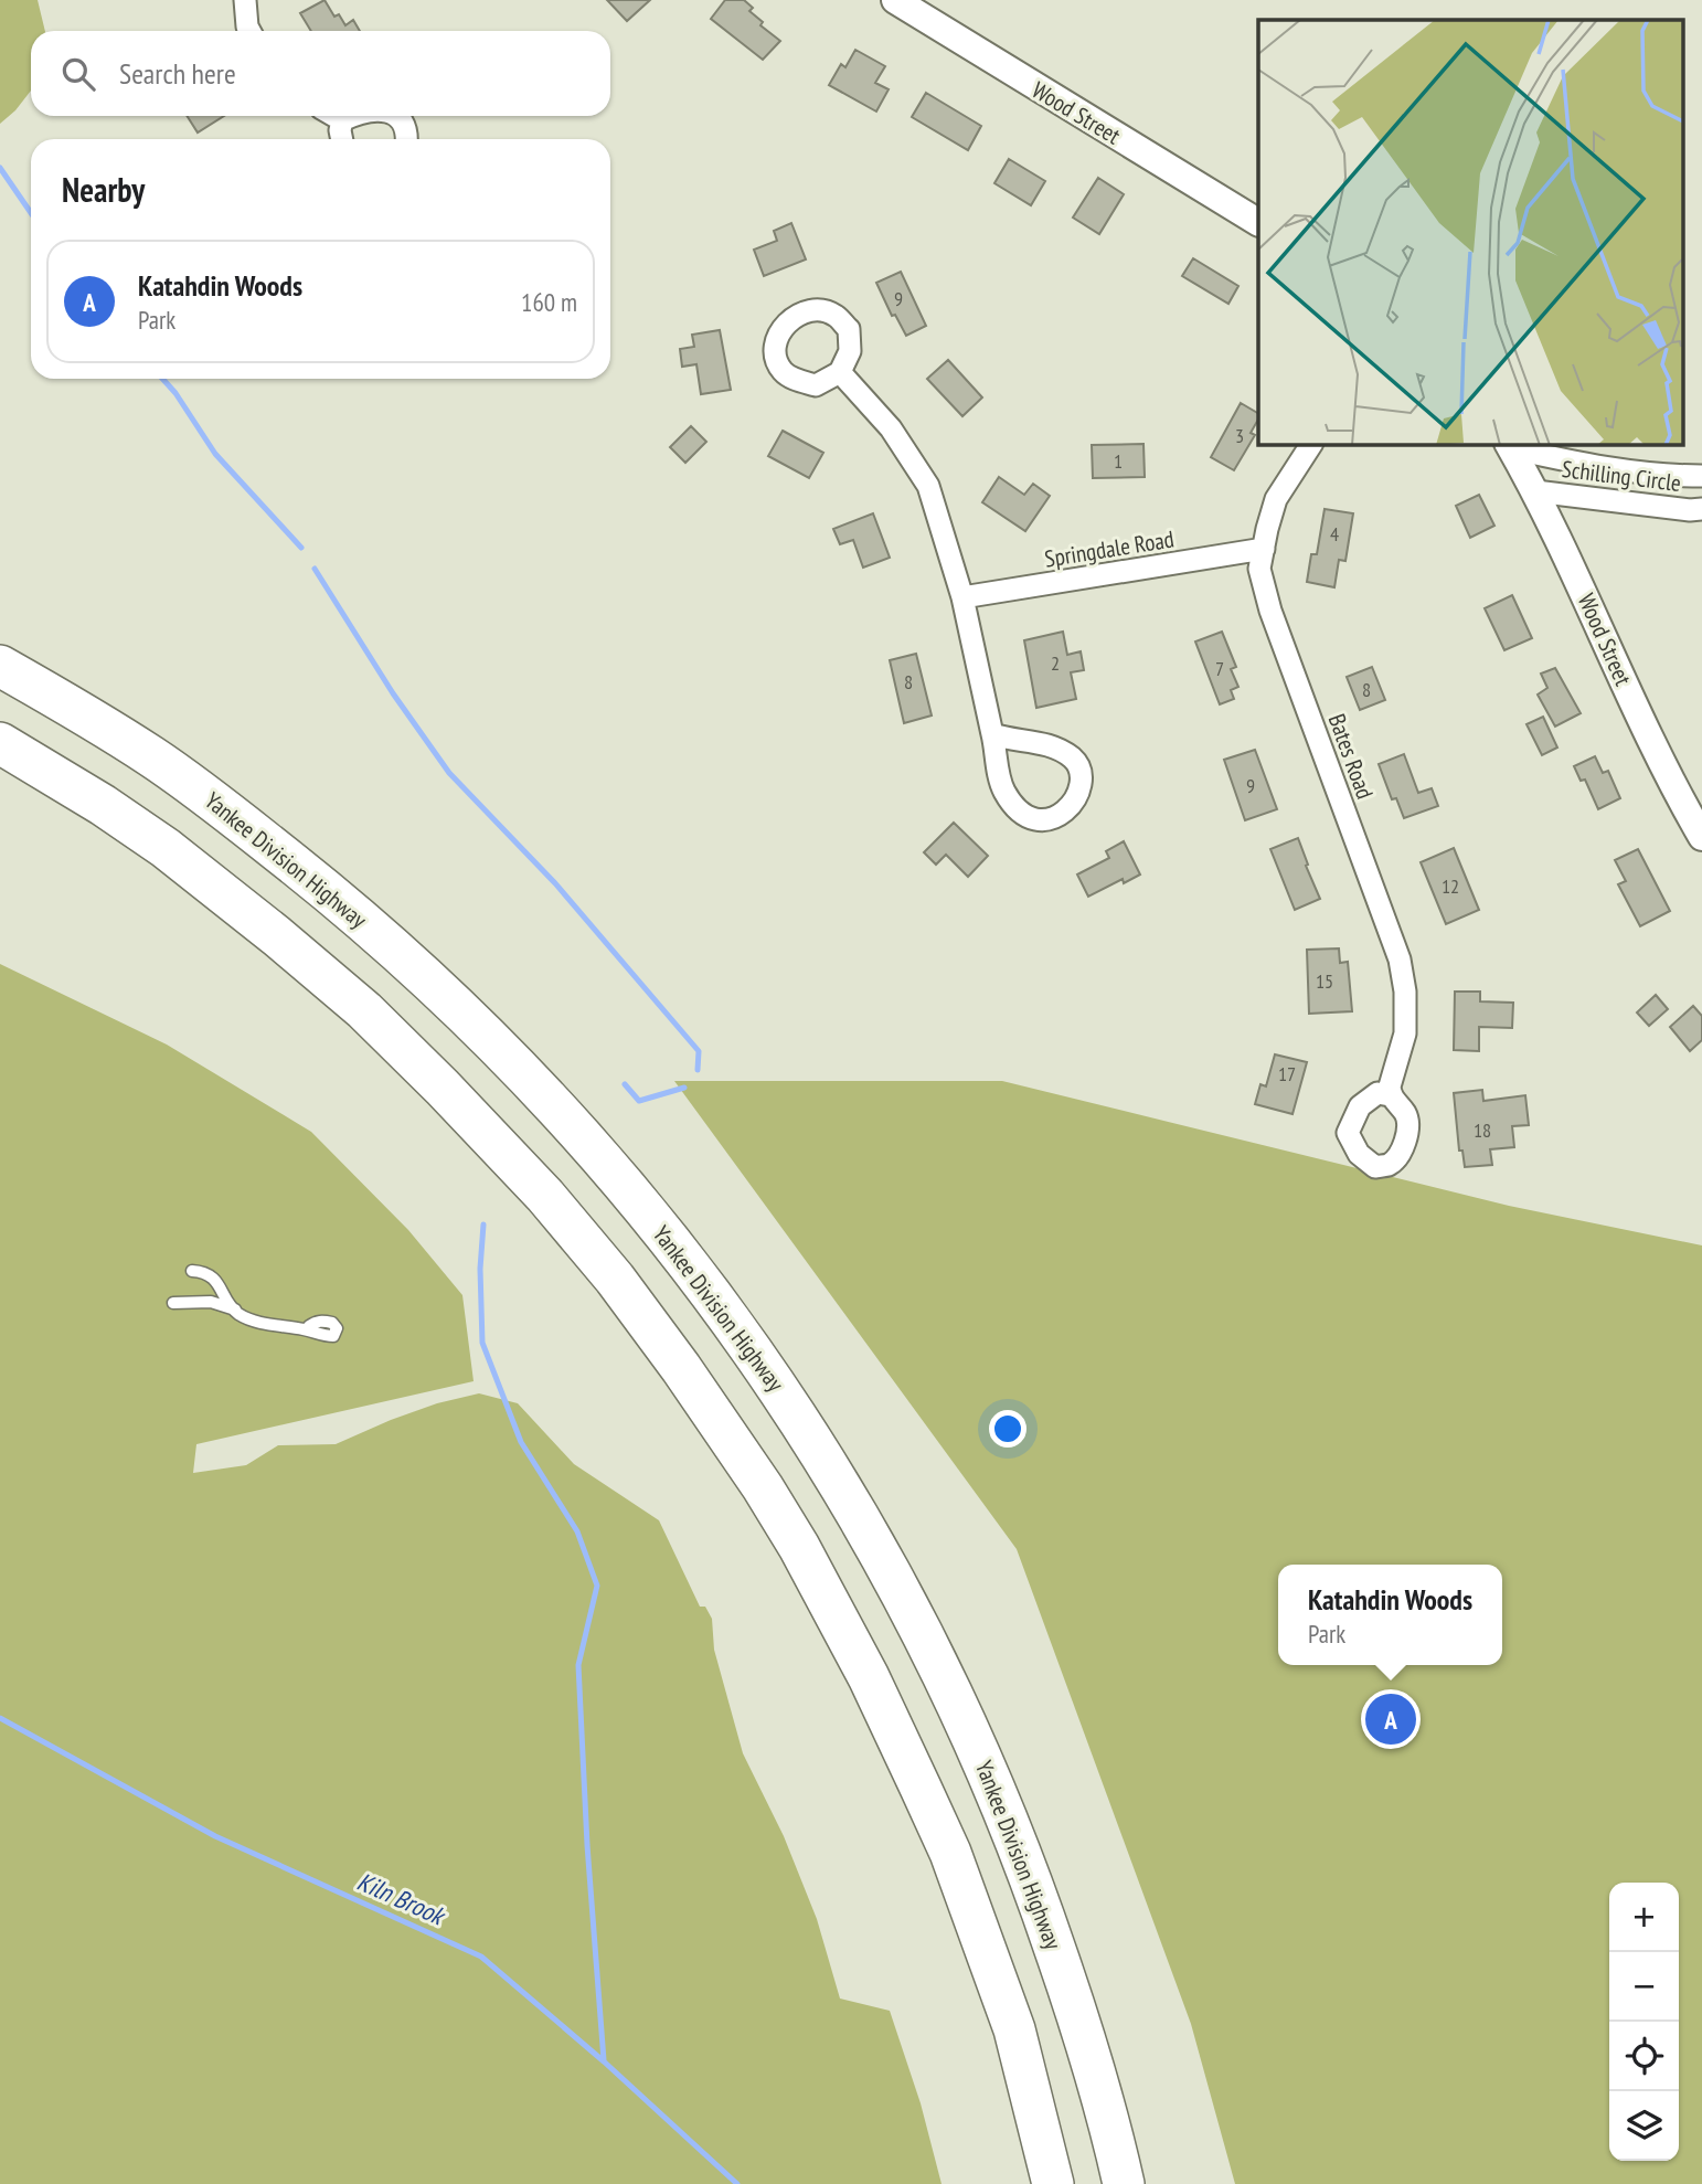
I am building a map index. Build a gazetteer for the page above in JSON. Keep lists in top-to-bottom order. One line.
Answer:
{"streets":{"highway":["Yankee Division Highway"],"street":["Wood Street","Schilling Circle","Springdale Road","Bates Road"]},"crossings":[["Wood Street","Schilling Circle"],["Springdale Road","Bates Road"]],"water":["Kiln Brook"],"house_numbers":["9","3","1","4","2","7","8","8","9","12","15","17","18"],"page":{"search":"Search here","heading":"Nearby","list":[{"mark":"A","name":"Katahdin Woods","note":"Park","value":"160 m"}],"popup":["Katahdin Woods","Park"],"pins":"A","map_buttons":["+","−"]}}
